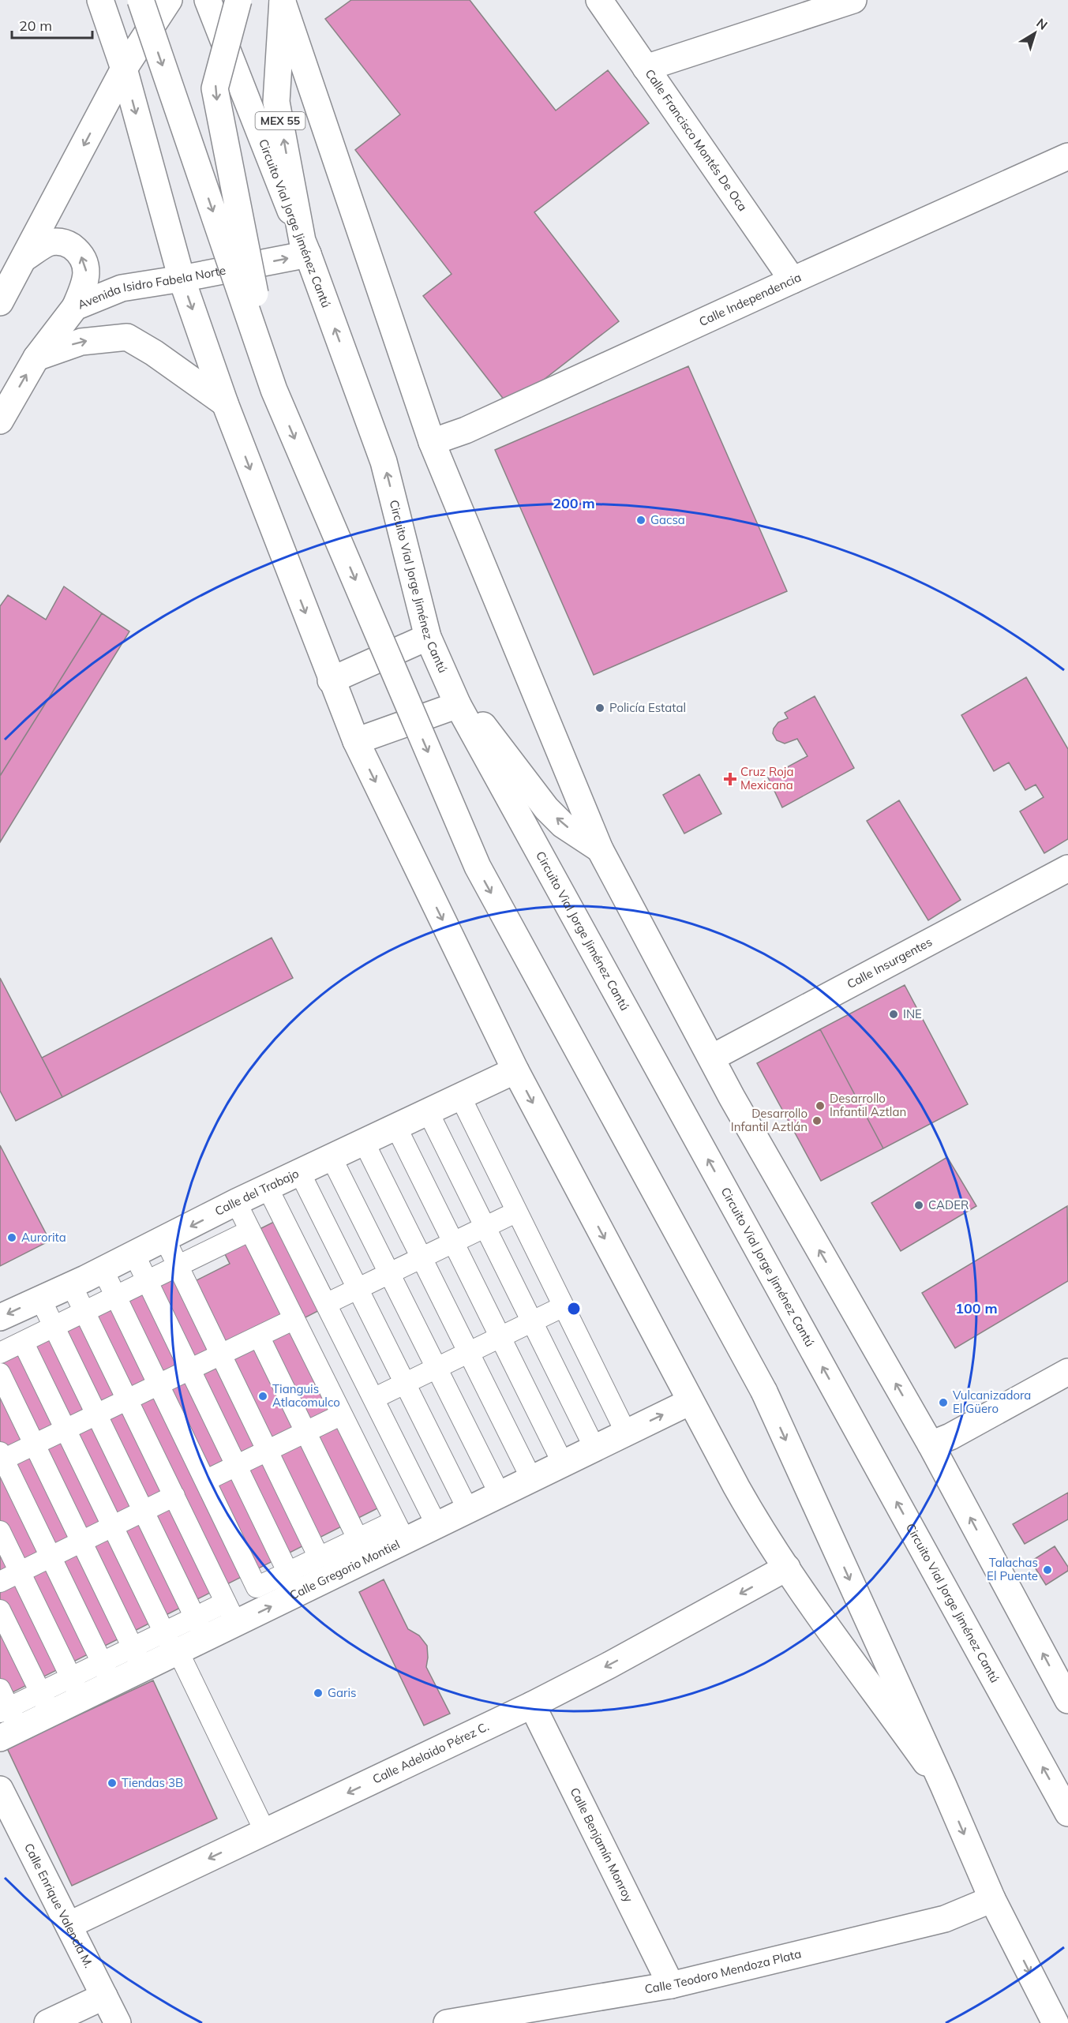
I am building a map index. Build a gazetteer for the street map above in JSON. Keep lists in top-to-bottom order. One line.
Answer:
{"streets":{"main road":["MEX 55","Calle Francisco Montés De Oca","Circuito Vial Jorge Jiménez Cantú","Avenida Isidro Fabela Norte","Calle Independencia","Calle Insurgentes","Calle del Trabajo","Calle Gregorio Montiel","Calle Adelaido Pérez C.","Calle Benjamín Monroy","Calle Enrique Valencia M.","Calle Teodoro Mendoza Plata"]},"crossings":[["MEX 55","Circuito Vial Jorge Jiménez Cantú"],["MEX 55","Avenida Isidro Fabela Norte"],["Calle Francisco Montés De Oca","Calle Independencia"],["Circuito Vial Jorge Jiménez Cantú","Avenida Isidro Fabela Norte"],["Calle Adelaido Pérez C.","Calle Benjamín Monroy"],["Calle Adelaido Pérez C.","Calle Enrique Valencia M."],["Calle Benjamín Monroy","Calle Teodoro Mendoza Plata"]],"one_way":["Avenida Isidro Fabela Norte","Calle Adelaido Pérez C."],"places":{"other":["Gacsa","Policía Estatal","INE","Desarrollo Infantil Aztlan","Desarrollo Infantil Aztlán","CADER","Aurorita","Tianguis Atlacomulco","Vulcanizadora El Güero","Talachas El Puente","Garis","Tiendas 3B"],"health":["Cruz Roja Mexicana"]},"scale_bar":"20 m","north":"top right","rings":["200 m","100 m"]}
